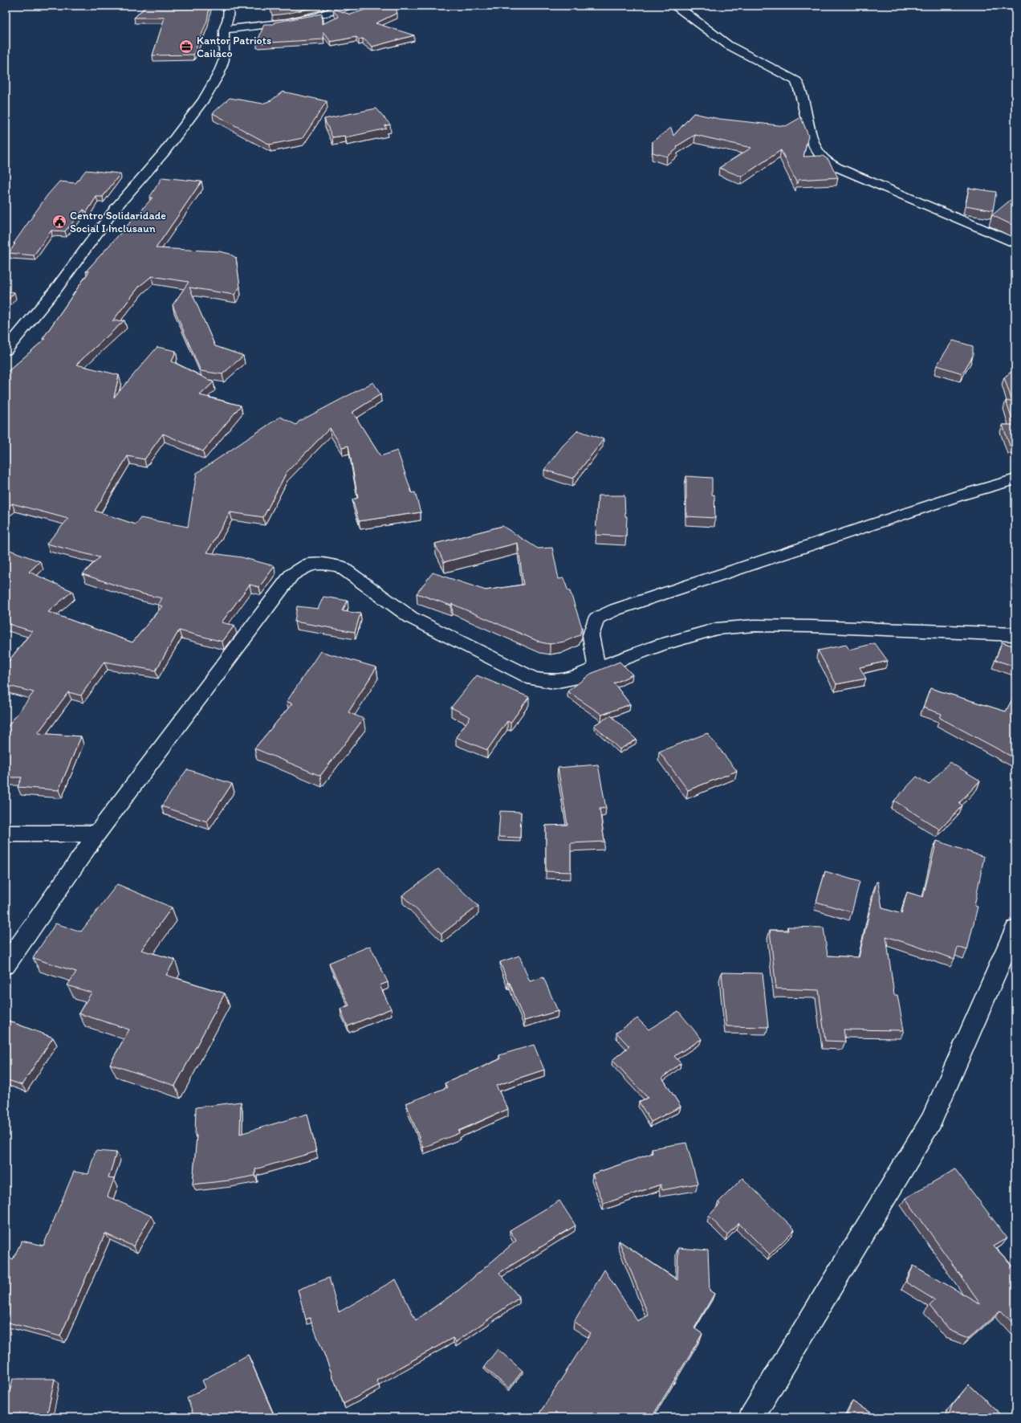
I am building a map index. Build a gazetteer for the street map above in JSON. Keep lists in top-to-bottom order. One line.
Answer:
{"places":{"office":["Kantor Patriots Cailaco"],"public building":["Centro Solidaridade Social I Inclusaun"]}}
